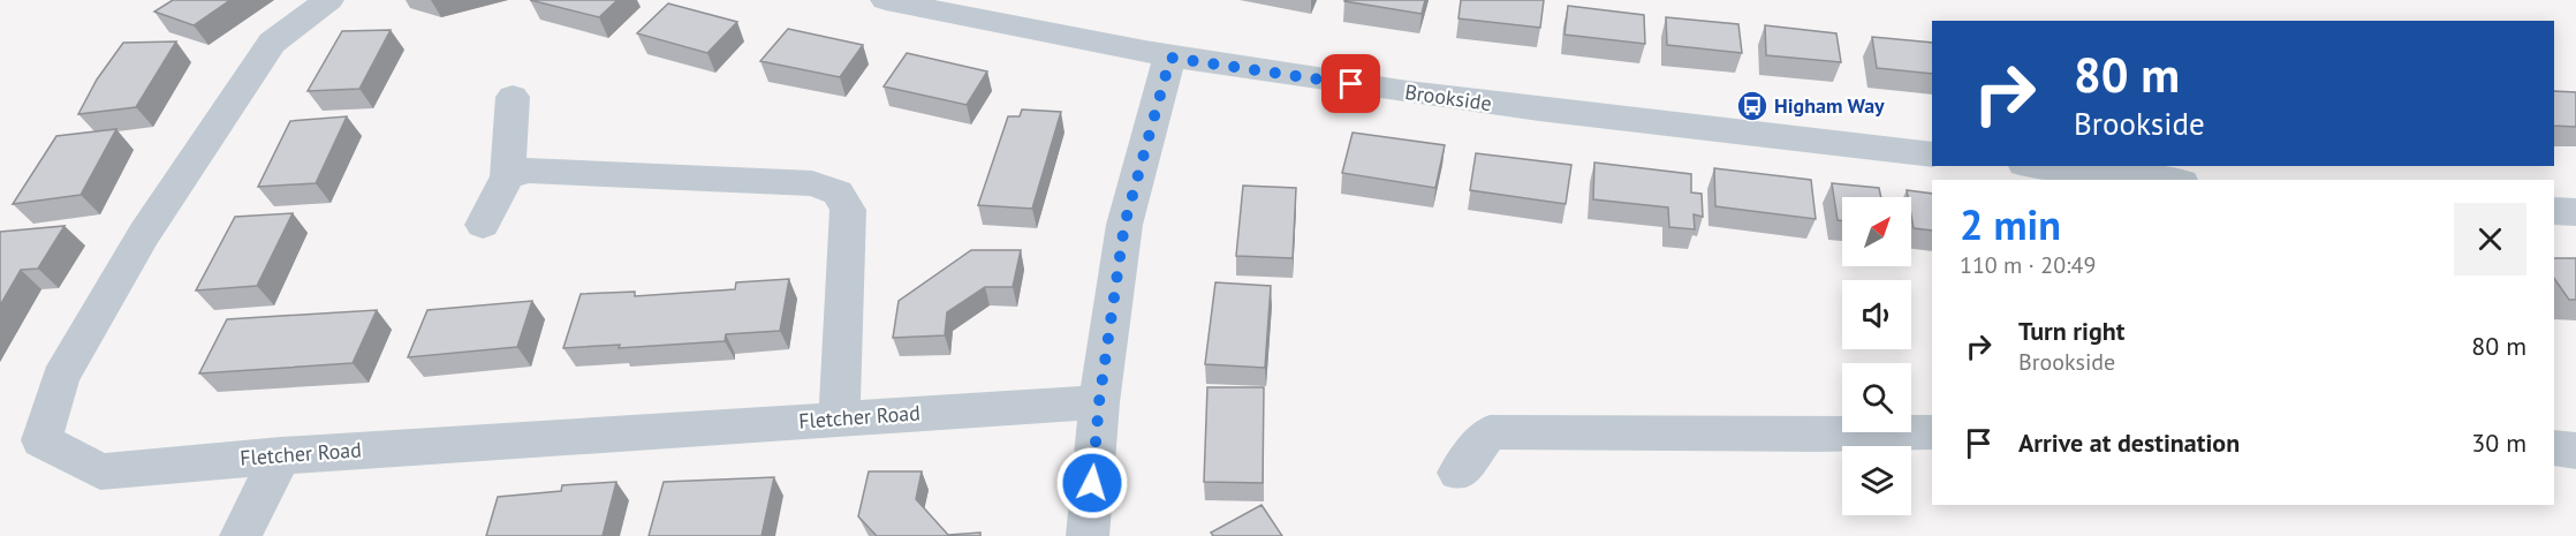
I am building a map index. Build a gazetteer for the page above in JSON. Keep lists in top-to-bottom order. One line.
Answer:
{"streets":{"street":["Brookside","Fletcher Road"]},"places":{"bus stop":["Higham Way"]},"north":"top right","page":{"turn":["80 m","Brookside"],"heading":["2 min","110 m · 20:49"],"list":[{"name":"Turn right","note":"Brookside","value":"80 m"},{"name":"Arrive at destination","value":"30 m"}]}}
